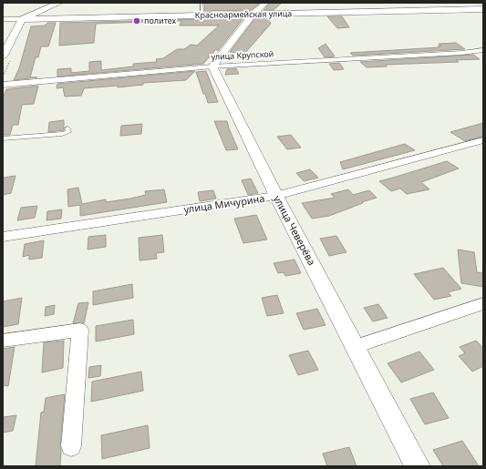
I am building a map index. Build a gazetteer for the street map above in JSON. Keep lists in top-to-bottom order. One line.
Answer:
{"streets":{"main road":["Красноармейская улица"],"street":["улица Крупской","улица Мичурина","улица Чеверёва"]},"crossings":[["улица Крупской","улица Чеверёва"],["улица Мичурина","улица Чеверёва"]],"places":["политех"]}
